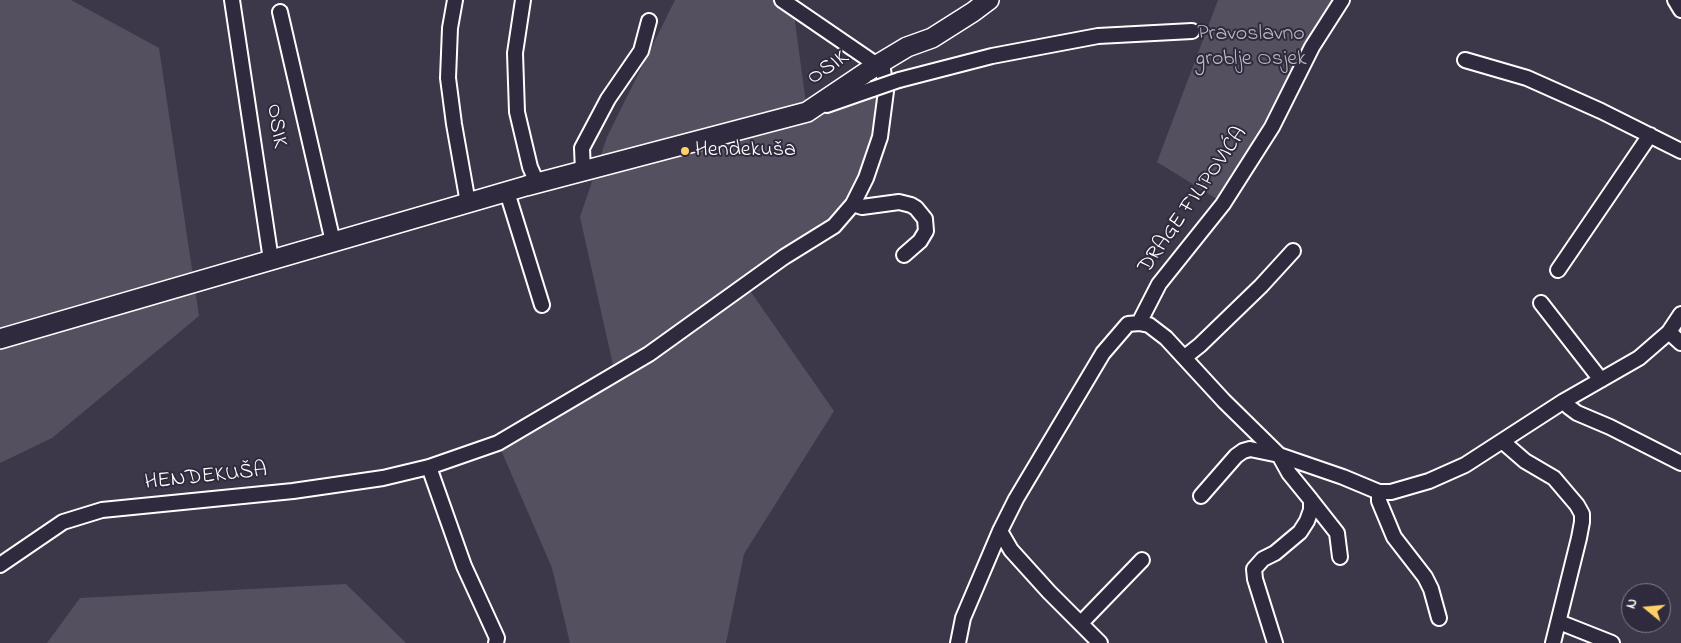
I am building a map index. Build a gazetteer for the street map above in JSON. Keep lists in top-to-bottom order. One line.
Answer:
{"streets":{"main road":["OSIK"],"street":["DRAGE FILIPOVIĆA","HENDEKUŠA"]},"crossings":[["OSIK","HENDEKUŠA"]],"parks":["Pravoslavno groblje Osjek"],"places":["Hendekuša"],"north":"left"}
